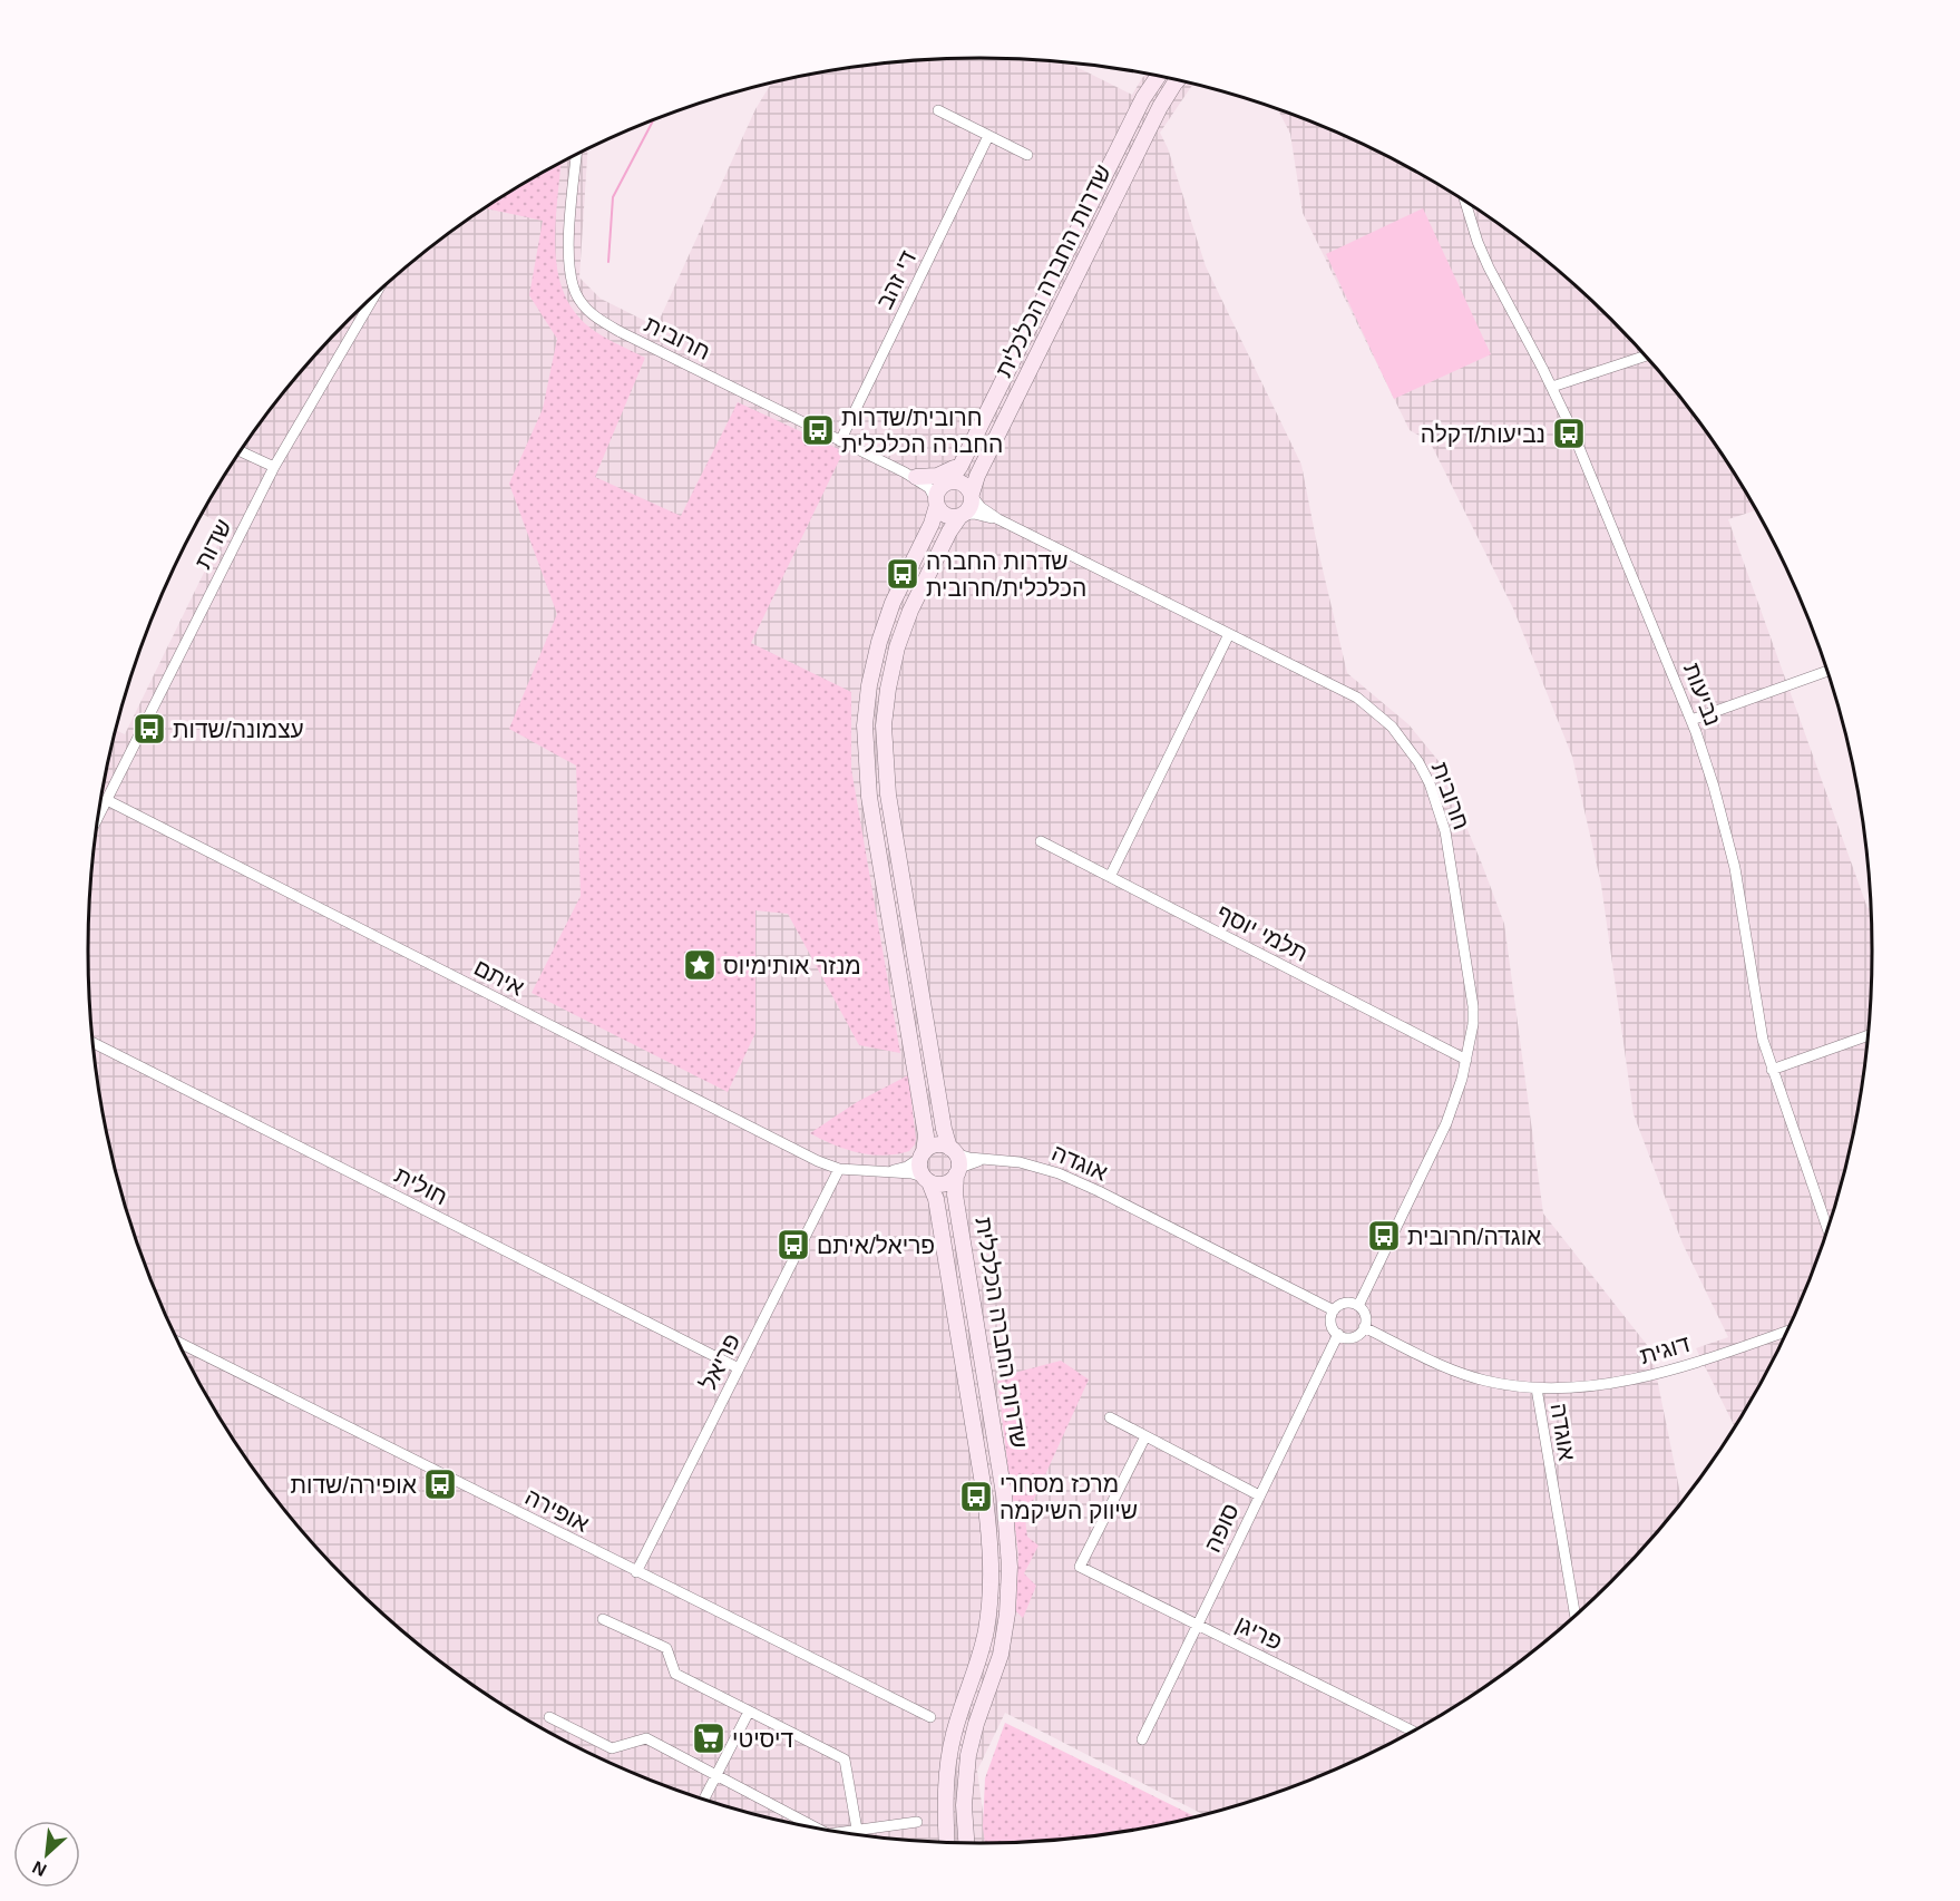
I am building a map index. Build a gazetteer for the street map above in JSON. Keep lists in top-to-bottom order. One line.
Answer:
{"streets":{"main road":["שדרות החברה הכלכלית"],"street":["די זהב","חרובית","שדות","נביעות","תלמי יוסף","איתם","אוגדה","חולית","דוגית","פריאל","אופירה","סופה","פריגן"]},"crossings":[["שדרות החברה הכלכלית","חרובית"],["שדרות החברה הכלכלית","איתם"],["שדרות החברה הכלכלית","אוגדה"],["די זהב","חרובית"],["חרובית","תלמי יוסף"],["חרובית","אוגדה"],["חרובית","סופה"],["שדות","איתם"],["איתם","אוגדה"],["איתם","פריאל"],["אוגדה","דוגית"],["אוגדה","סופה"],["חולית","פריאל"],["פריאל","אופירה"],["סופה","פריגן"]],"places":{"bus stop":["חרובית/שדרות החברה הכלכלית","נביעות/דקלה","שדרות החברה הכלכלית/חרובית","עצמונה/שדות","אוגדה/חרובית","פריאל/איתם","אופירה/שדות","מרכז מסחרי שיווק השיקמה"],"place":["מנזר אותימיוס"],"supermarket":["דיסיטי"]},"north":"bottom left"}
